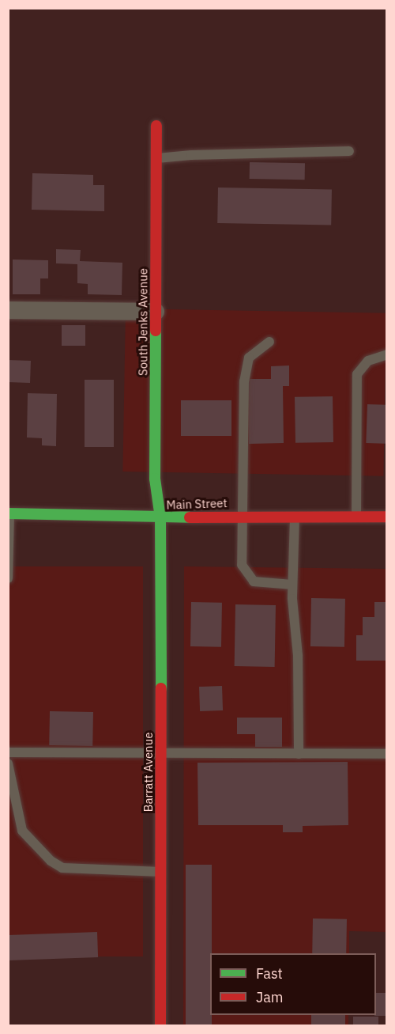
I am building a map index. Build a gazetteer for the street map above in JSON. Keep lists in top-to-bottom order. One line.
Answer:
{"streets":{"street":["South Jenks Avenue","Main Street","Barratt Avenue"]},"crossings":[["South Jenks Avenue","Main Street"],["South Jenks Avenue","Barratt Avenue"],["Main Street","Barratt Avenue"]],"legend":["Fast","Jam"]}
